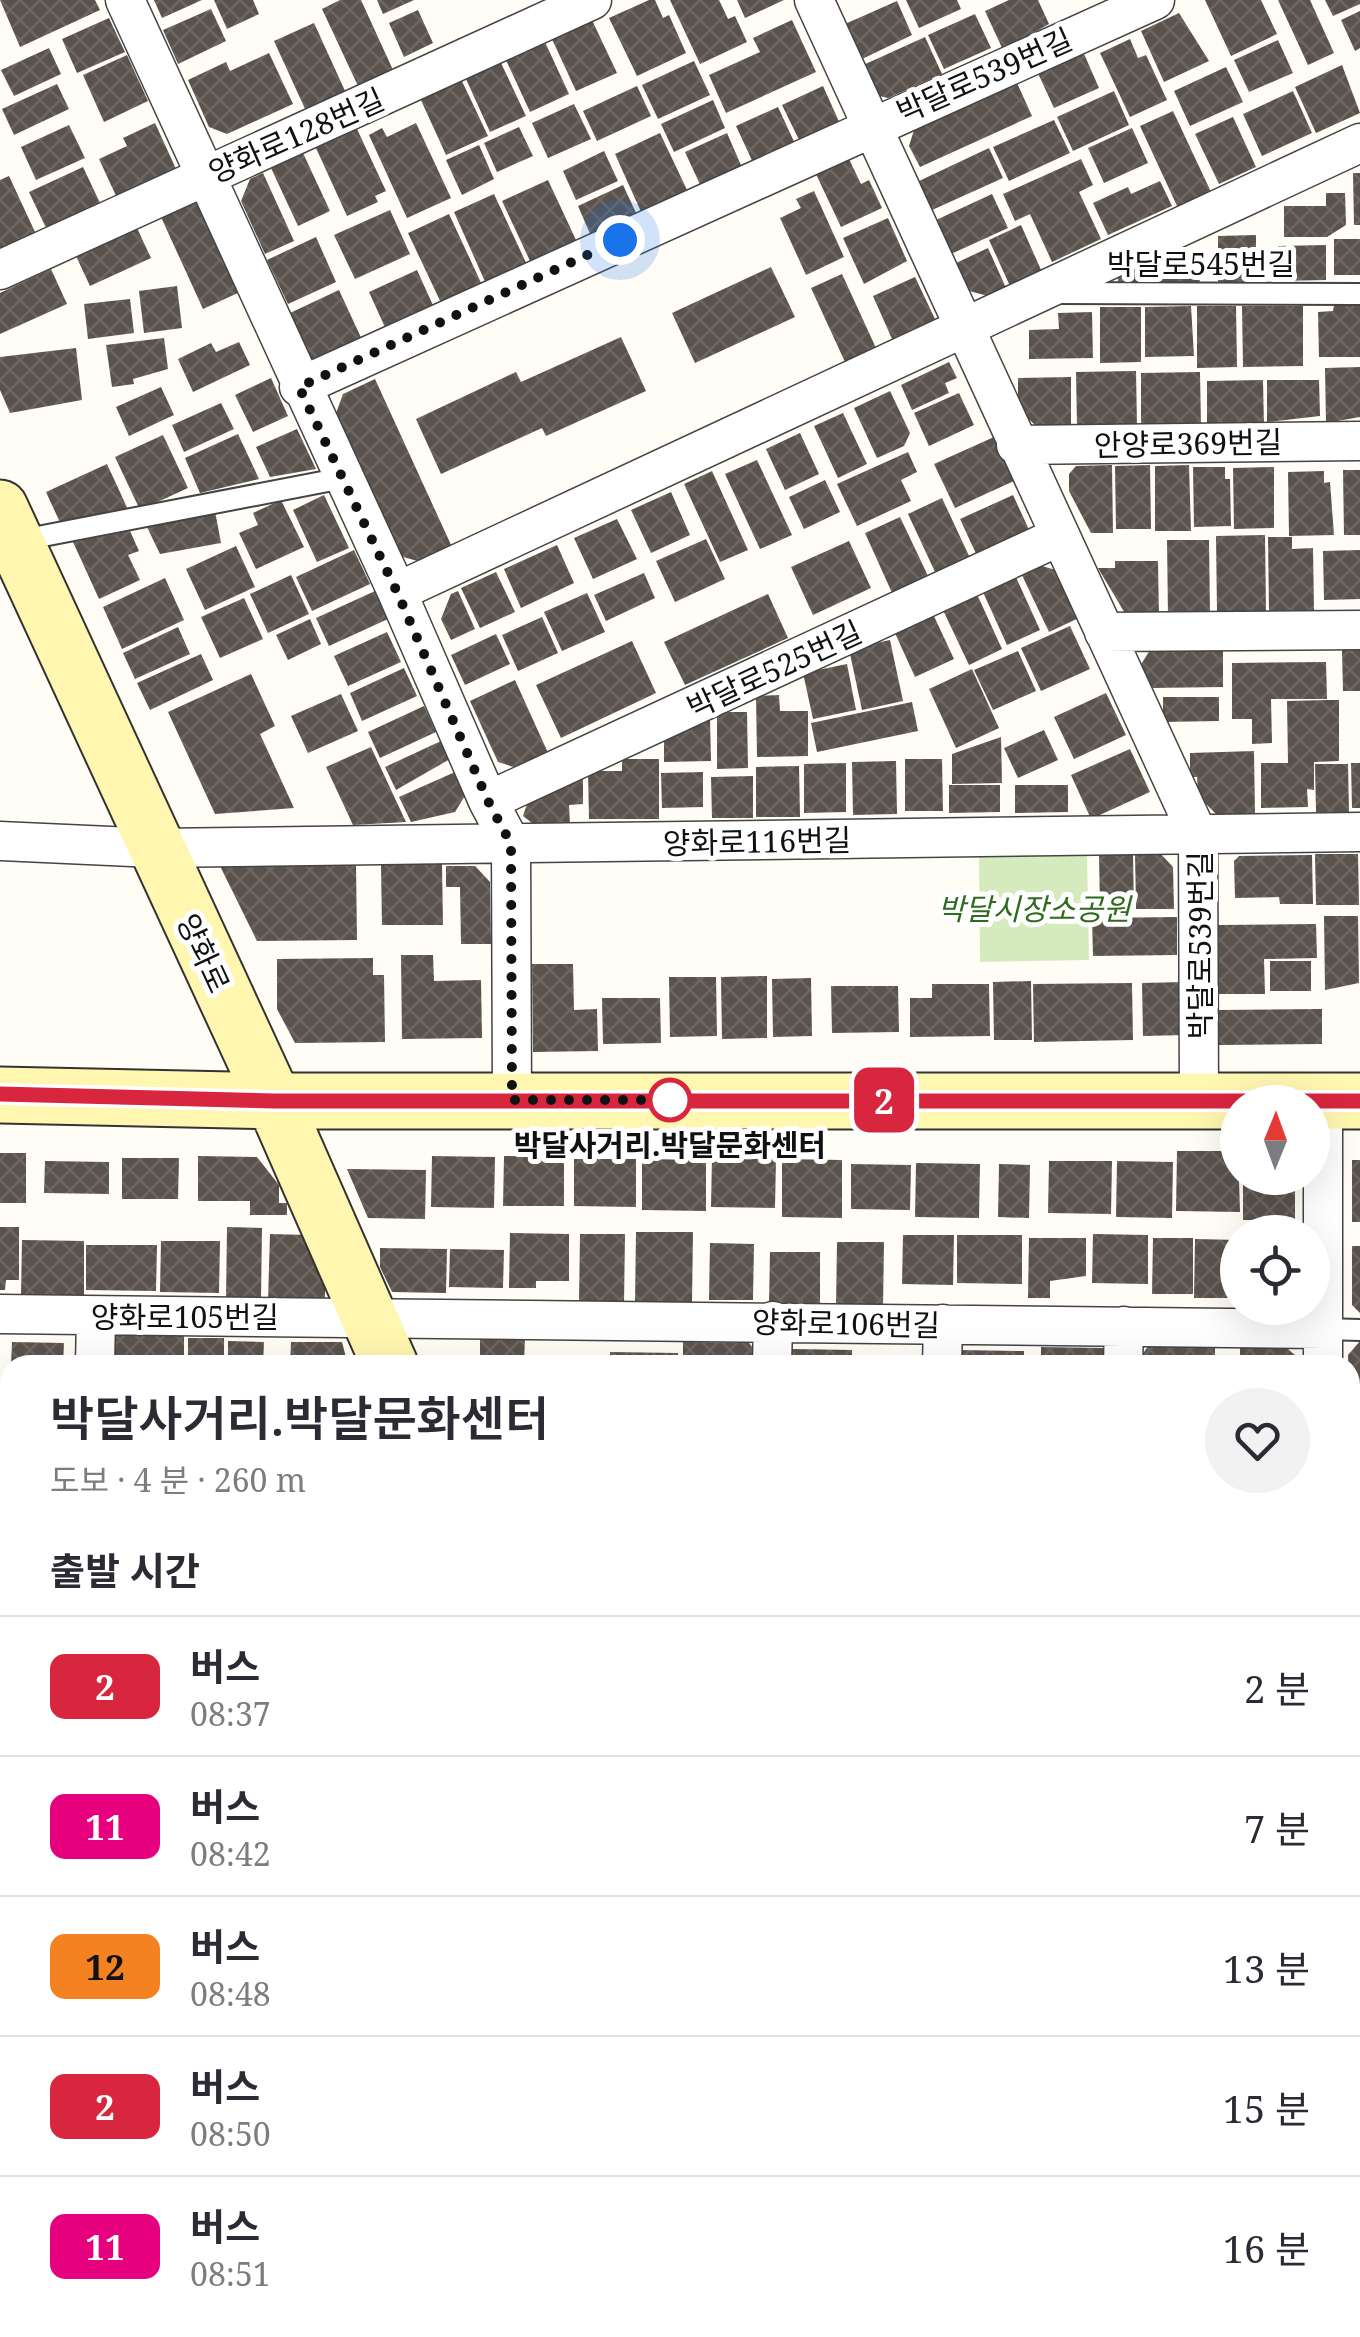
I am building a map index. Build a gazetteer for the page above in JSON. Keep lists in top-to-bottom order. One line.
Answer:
{"streets":{"street":["박달로539번길","양화로128번길","안양로369번길","박달로525번길","양화로116번길","양화로","양화로105번길","양화로106번길"],"lane":["박달로545번길"]},"crossings":[["박달로539번길","안양로369번길"],["박달로539번길","박달로525번길"],["박달로539번길","양화로116번길"],["양화로116번길","양화로"],["양화로","양화로105번길"],["양화로","양화로106번길"],["양화로105번길","양화로106번길"]],"parks":["박달시장소공원"],"places":["박달사거리.박달문화센터"],"lines":["bus line 2"],"north":"top","page":{"on_map":"2","heading":[["박달사거리.박달문화센터","도보 · 4 분 · 260 m"],"출발 시간"],"list":[{"mark":"2","name":"버스","note":"08:37","value":"2 분"},{"mark":"11","name":"버스","note":"08:42","value":"7 분"},{"mark":"12","name":"버스","note":"08:48","value":"13 분"},{"mark":"2","name":"버스","note":"08:50","value":"15 분"},{"mark":"11","name":"버스","note":"08:51","value":"16 분"}]}}
